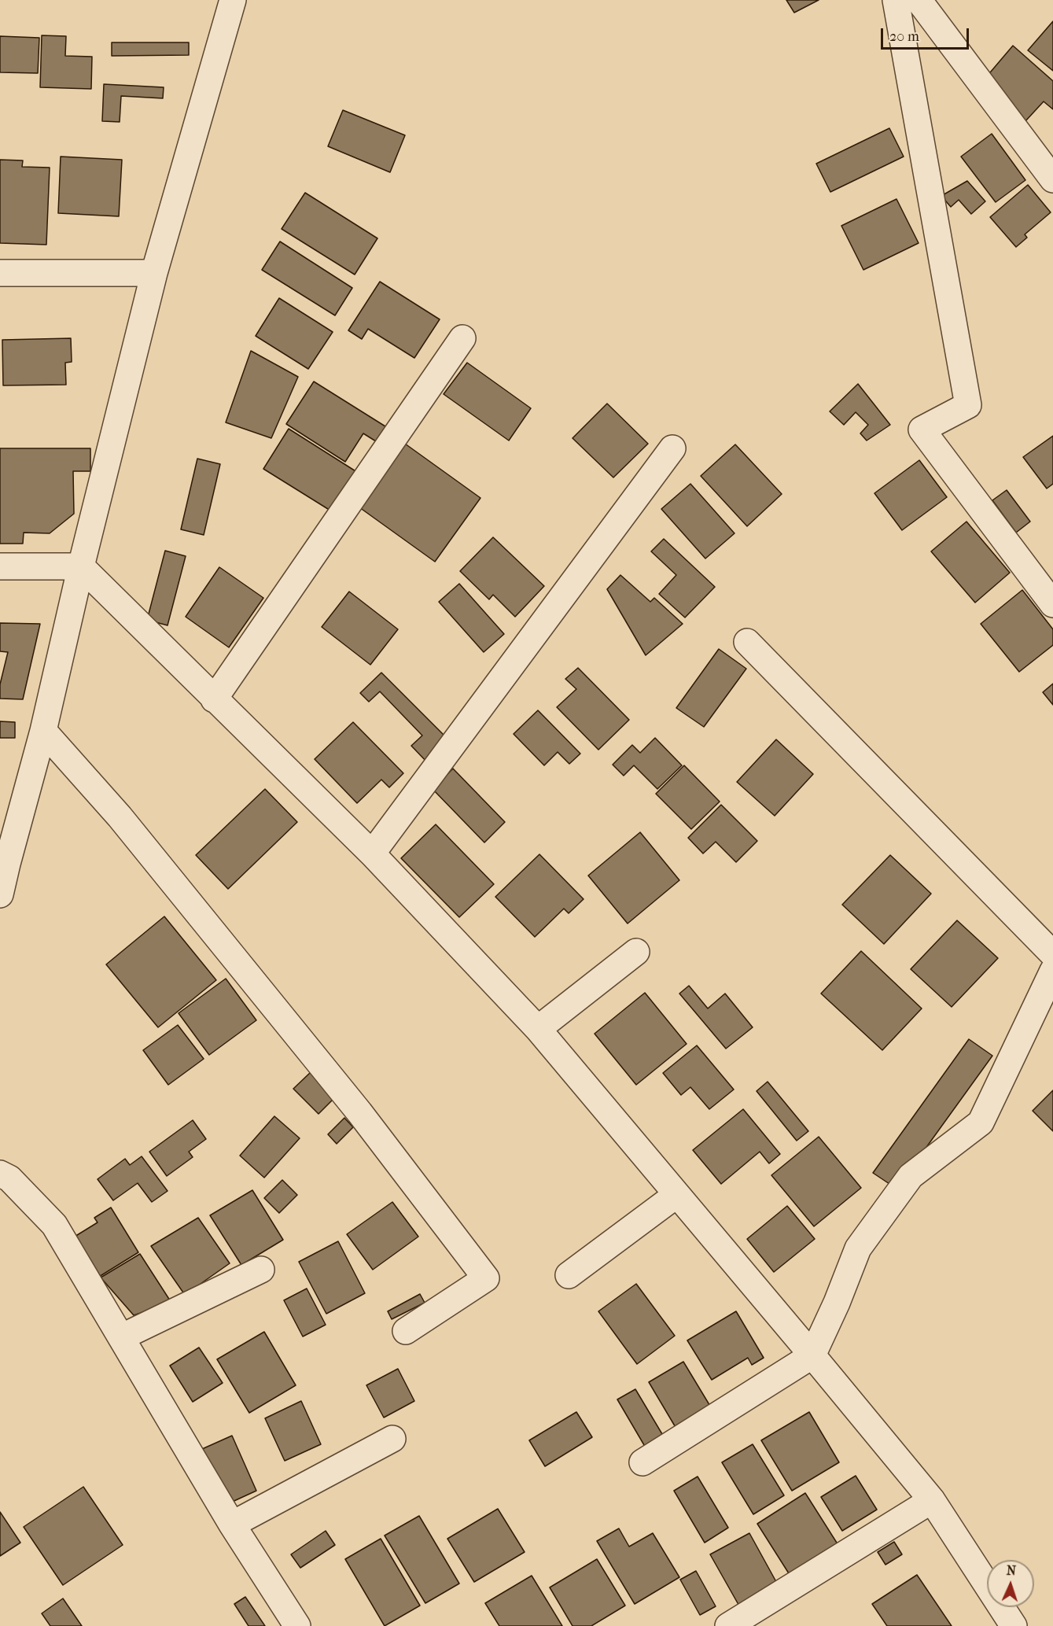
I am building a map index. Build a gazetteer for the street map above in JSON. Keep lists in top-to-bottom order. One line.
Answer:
{"scale_bar":"20 m","north":"top"}
